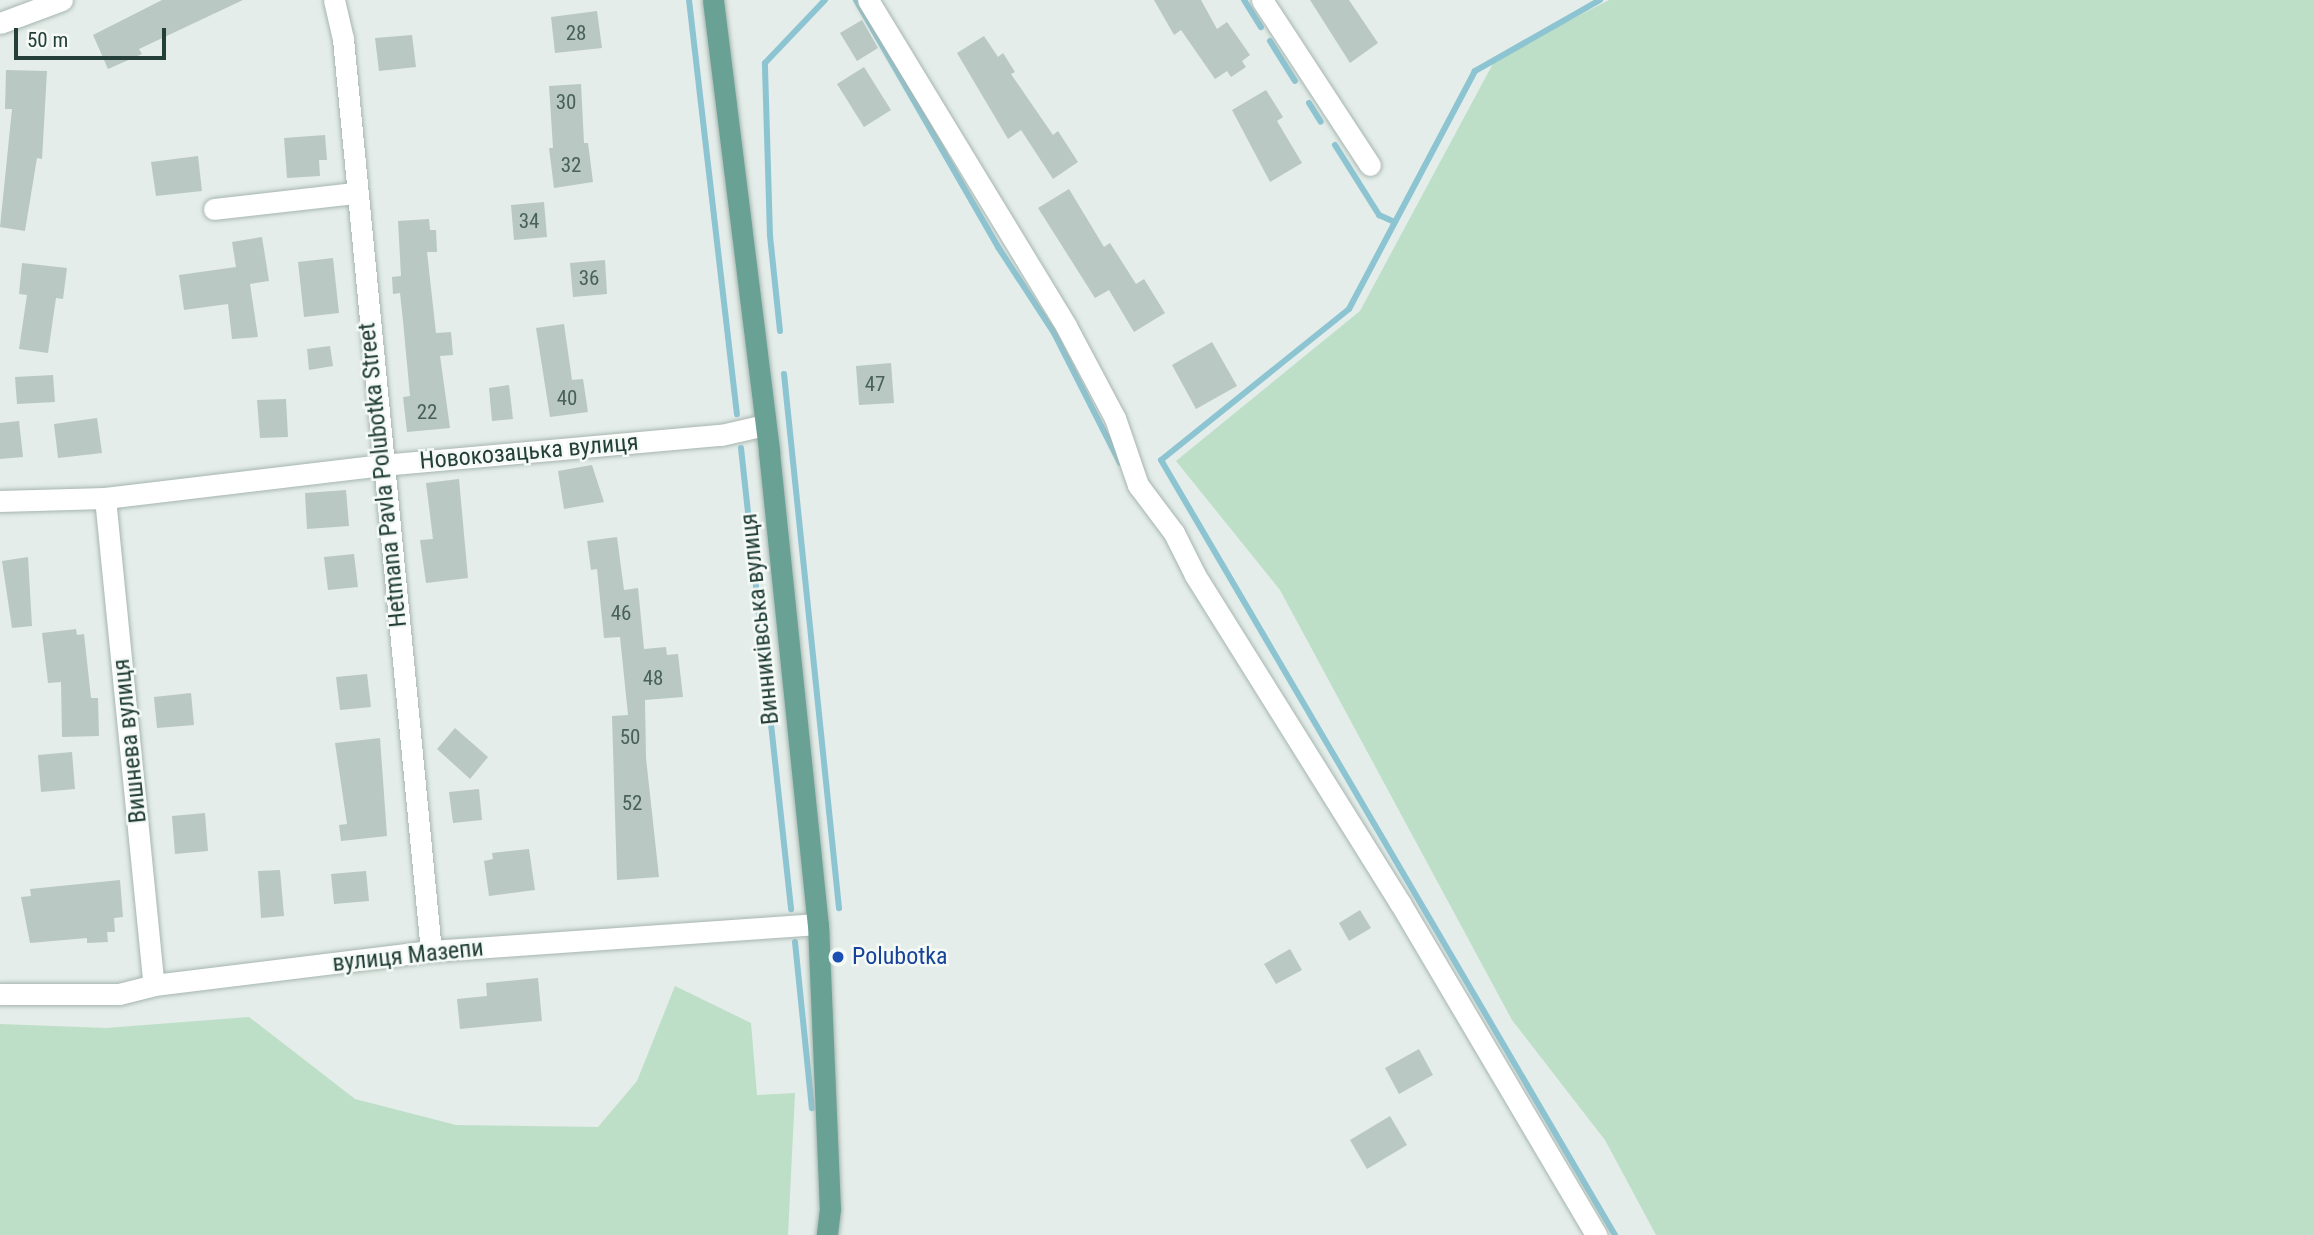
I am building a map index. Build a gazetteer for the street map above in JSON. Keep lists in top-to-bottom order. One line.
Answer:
{"streets":{"main road":["Винниківська вулиця"],"street":["Новокозацька вулиця","Hetmana Pavla Polubotka Street","Вишнева вулиця","вулиця Мазепи"]},"crossings":[["Новокозацька вулиця","Hetmana Pavla Polubotka Street"],["Новокозацька вулиця","Винниківська вулиця"],["Новокозацька вулиця","Вишнева вулиця"],["Hetmana Pavla Polubotka Street","вулиця Мазепи"],["Винниківська вулиця","вулиця Мазепи"],["Вишнева вулиця","вулиця Мазепи"]],"places":["Polubotka"],"house_numbers":["28","30","32","34","36","47","40","22","46","48","50","52"],"scale_bar":"50 m"}
